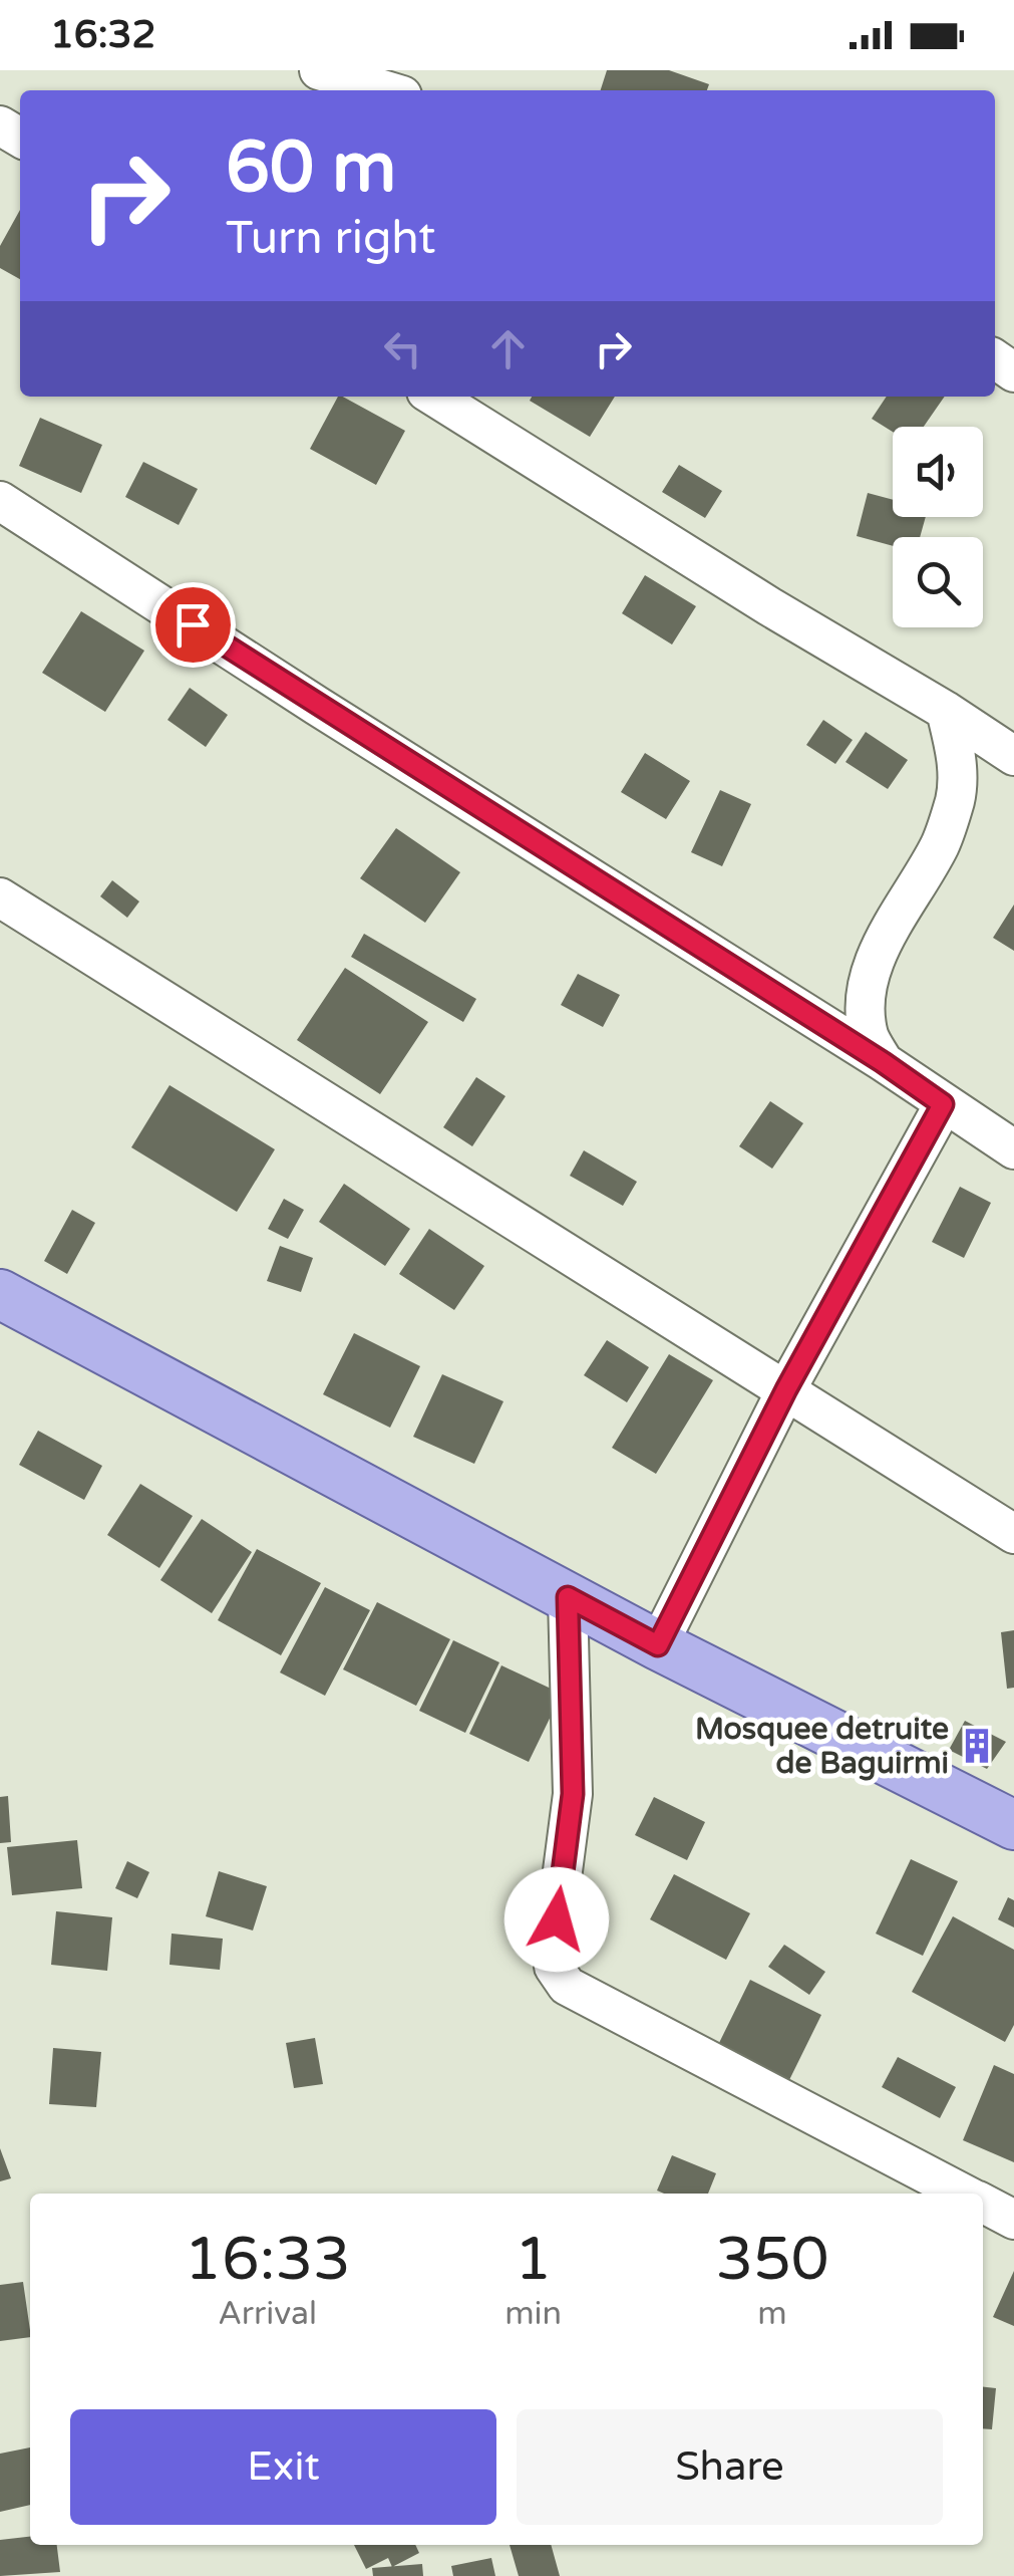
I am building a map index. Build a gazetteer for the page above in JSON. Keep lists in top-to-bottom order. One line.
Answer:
{"places":{"building":["Mosquee detruite de Baguirmi"]},"page":{"status":"16:32","turn":["60 m","Turn right"],"eta":["16:33","Arrival","1","min","350","m"],"buttons":["Exit","Share"]}}
